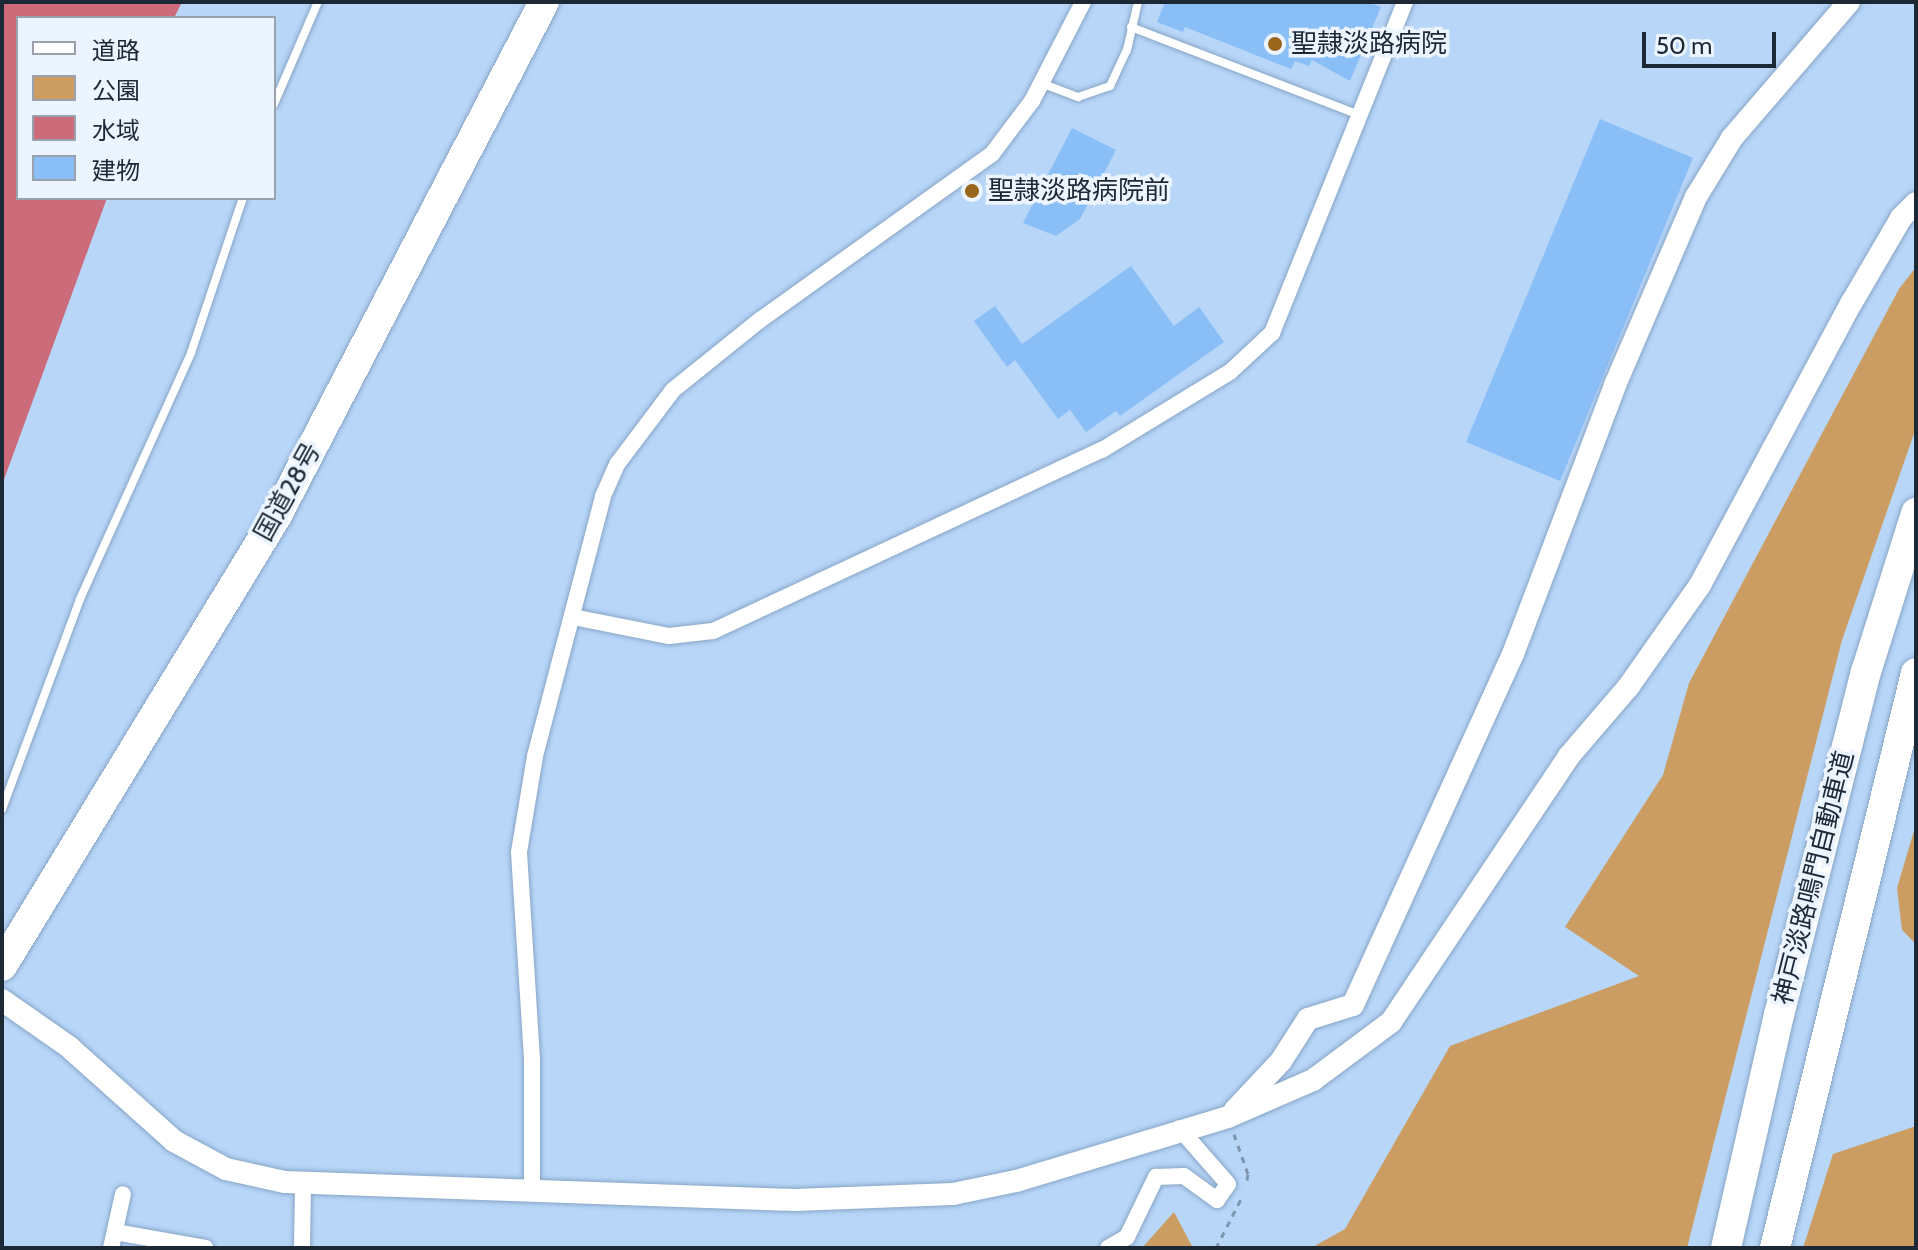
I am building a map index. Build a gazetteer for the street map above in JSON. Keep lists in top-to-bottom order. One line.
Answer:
{"streets":{"highway":["国道28号","神戸淡路鳴門自動車道"]},"places":["聖隷淡路病院","聖隷淡路病院前"],"legend":["道路","公園","水域","建物"],"scale_bar":"50 m"}
